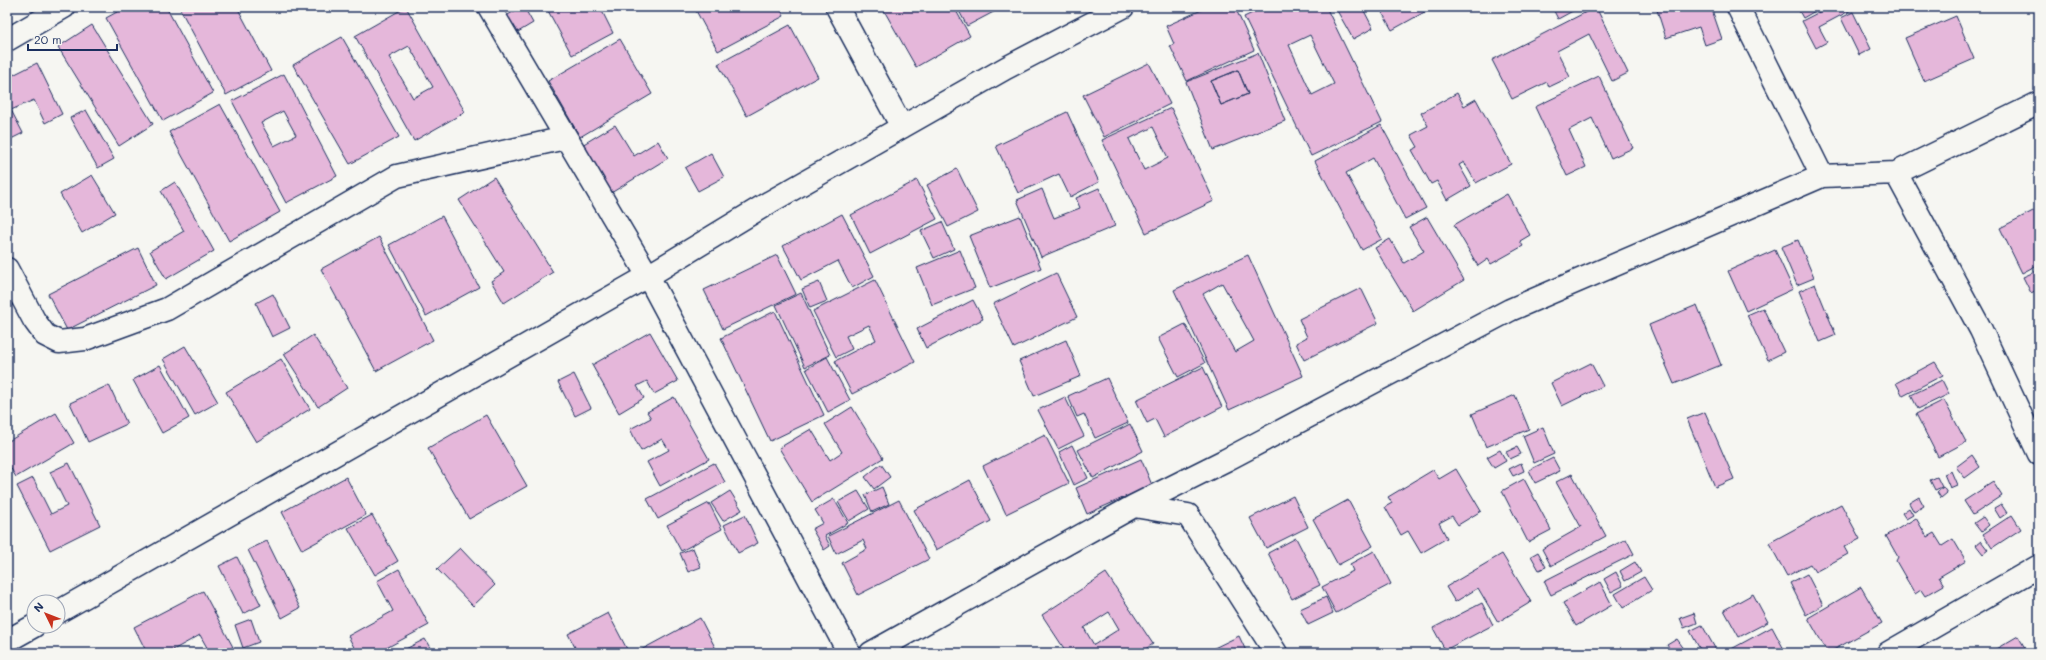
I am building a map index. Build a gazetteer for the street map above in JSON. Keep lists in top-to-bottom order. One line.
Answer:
{"scale_bar":"20 m","north":"top left"}
